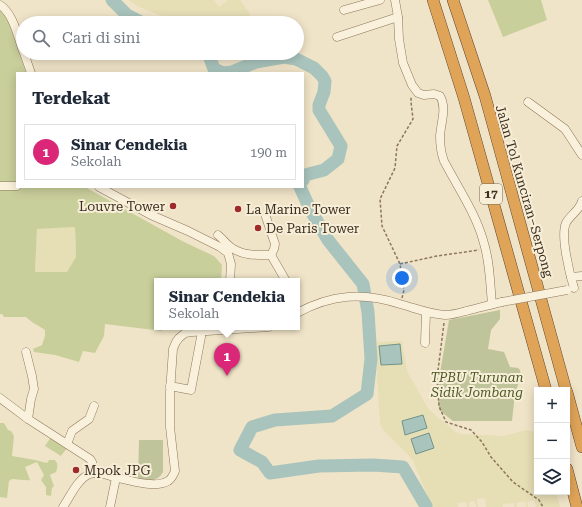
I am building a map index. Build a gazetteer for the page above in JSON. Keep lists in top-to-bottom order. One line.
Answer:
{"streets":{"highway":["Jalan Tol Kunciran–Serpong","17"]},"parks":["TPBU Turunan Sidik Jombang"],"places":["Louvre Tower","La Marine Tower","De Paris Tower","Mpok JPG"],"page":{"search":"Cari di sini","heading":"Terdekat","list":[{"mark":"1","name":"Sinar Cendekia","note":"Sekolah","value":"190 m"}],"popup":["Sinar Cendekia","Sekolah"],"pins":"1","map_buttons":["+","−"]}}
